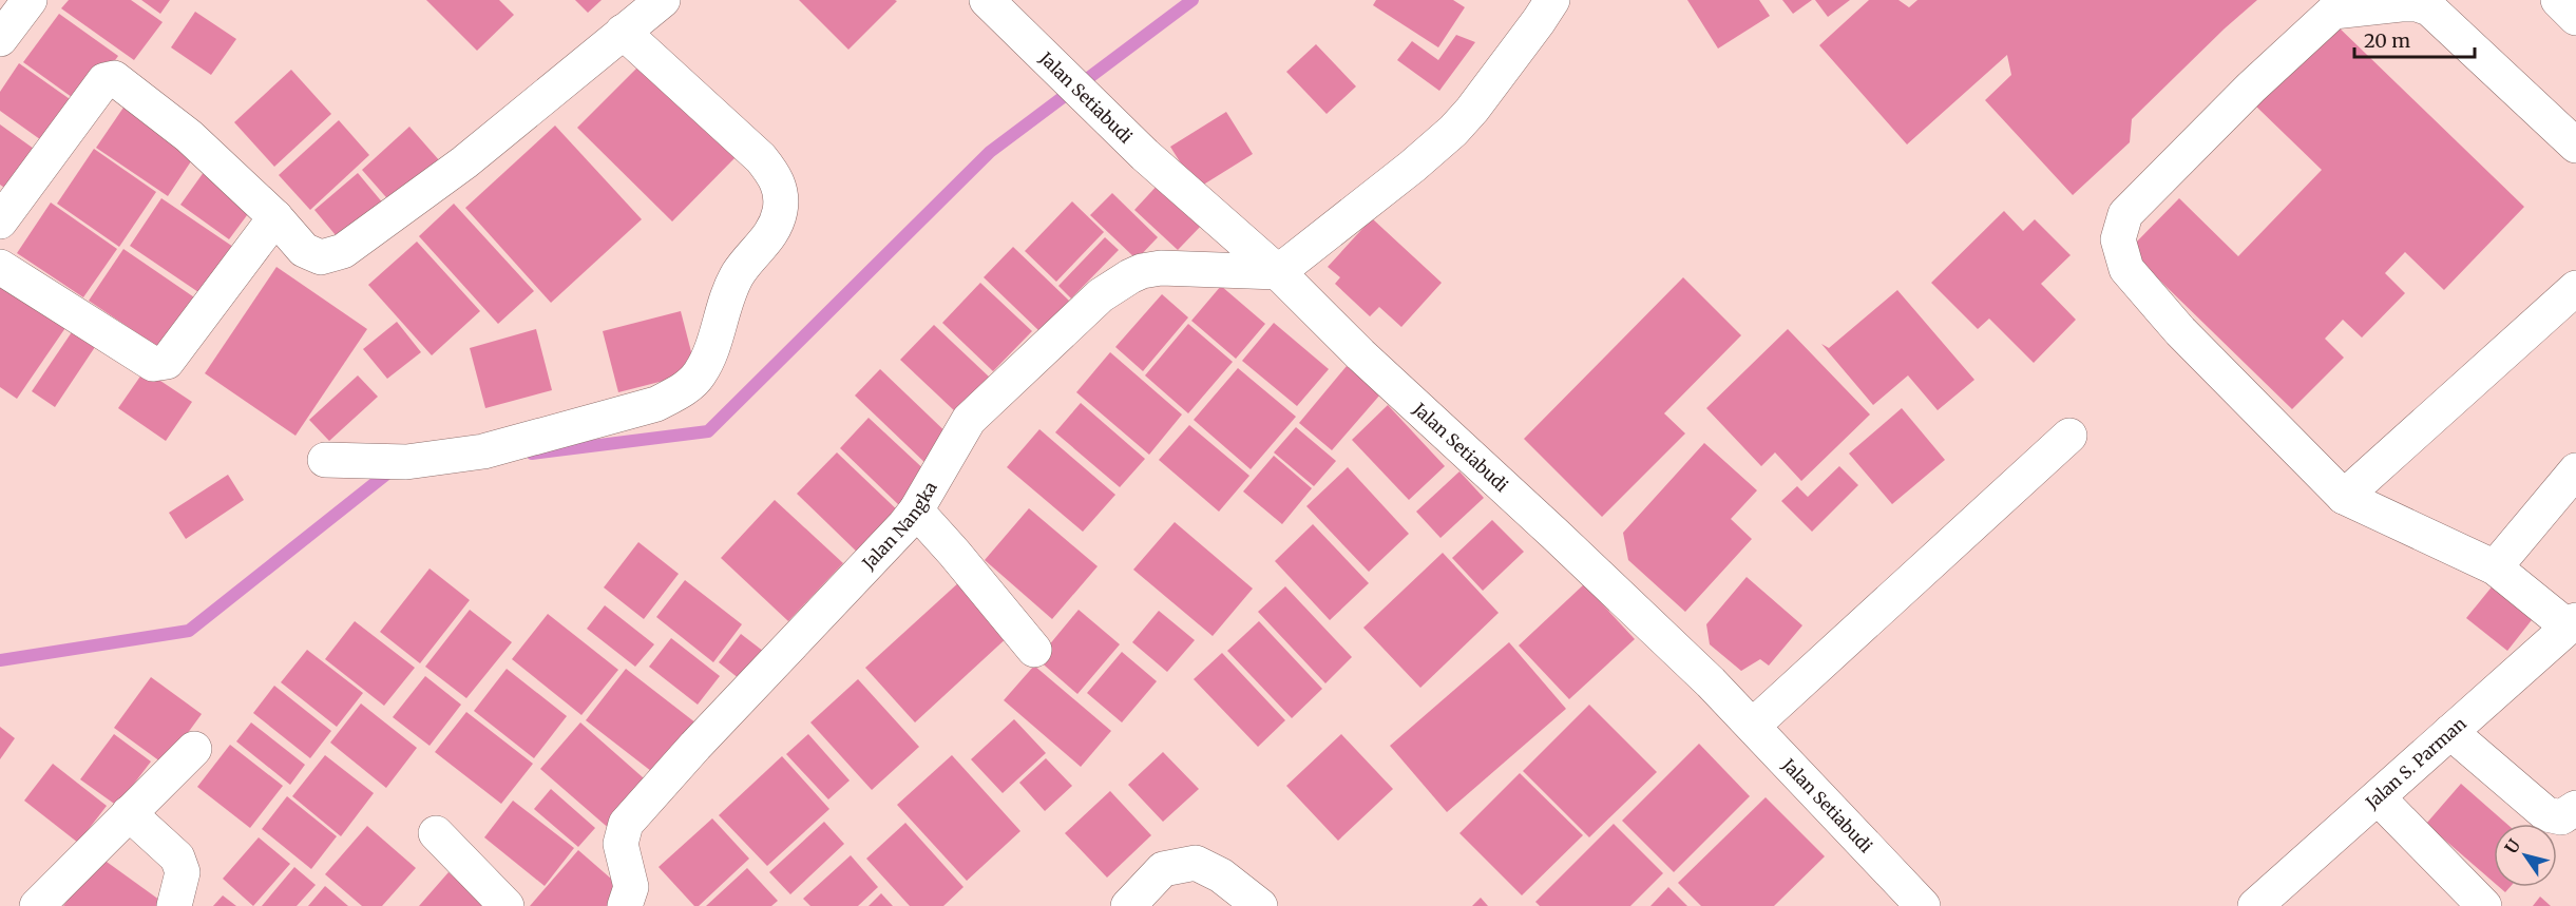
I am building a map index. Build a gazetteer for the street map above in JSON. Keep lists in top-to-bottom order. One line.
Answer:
{"streets":{"street":["Jalan Setiabudi","Jalan Nangka","Jalan S. Parman"]},"crossings":[["Jalan Setiabudi","Jalan Nangka"]],"scale_bar":"20 m","north":"top left"}
